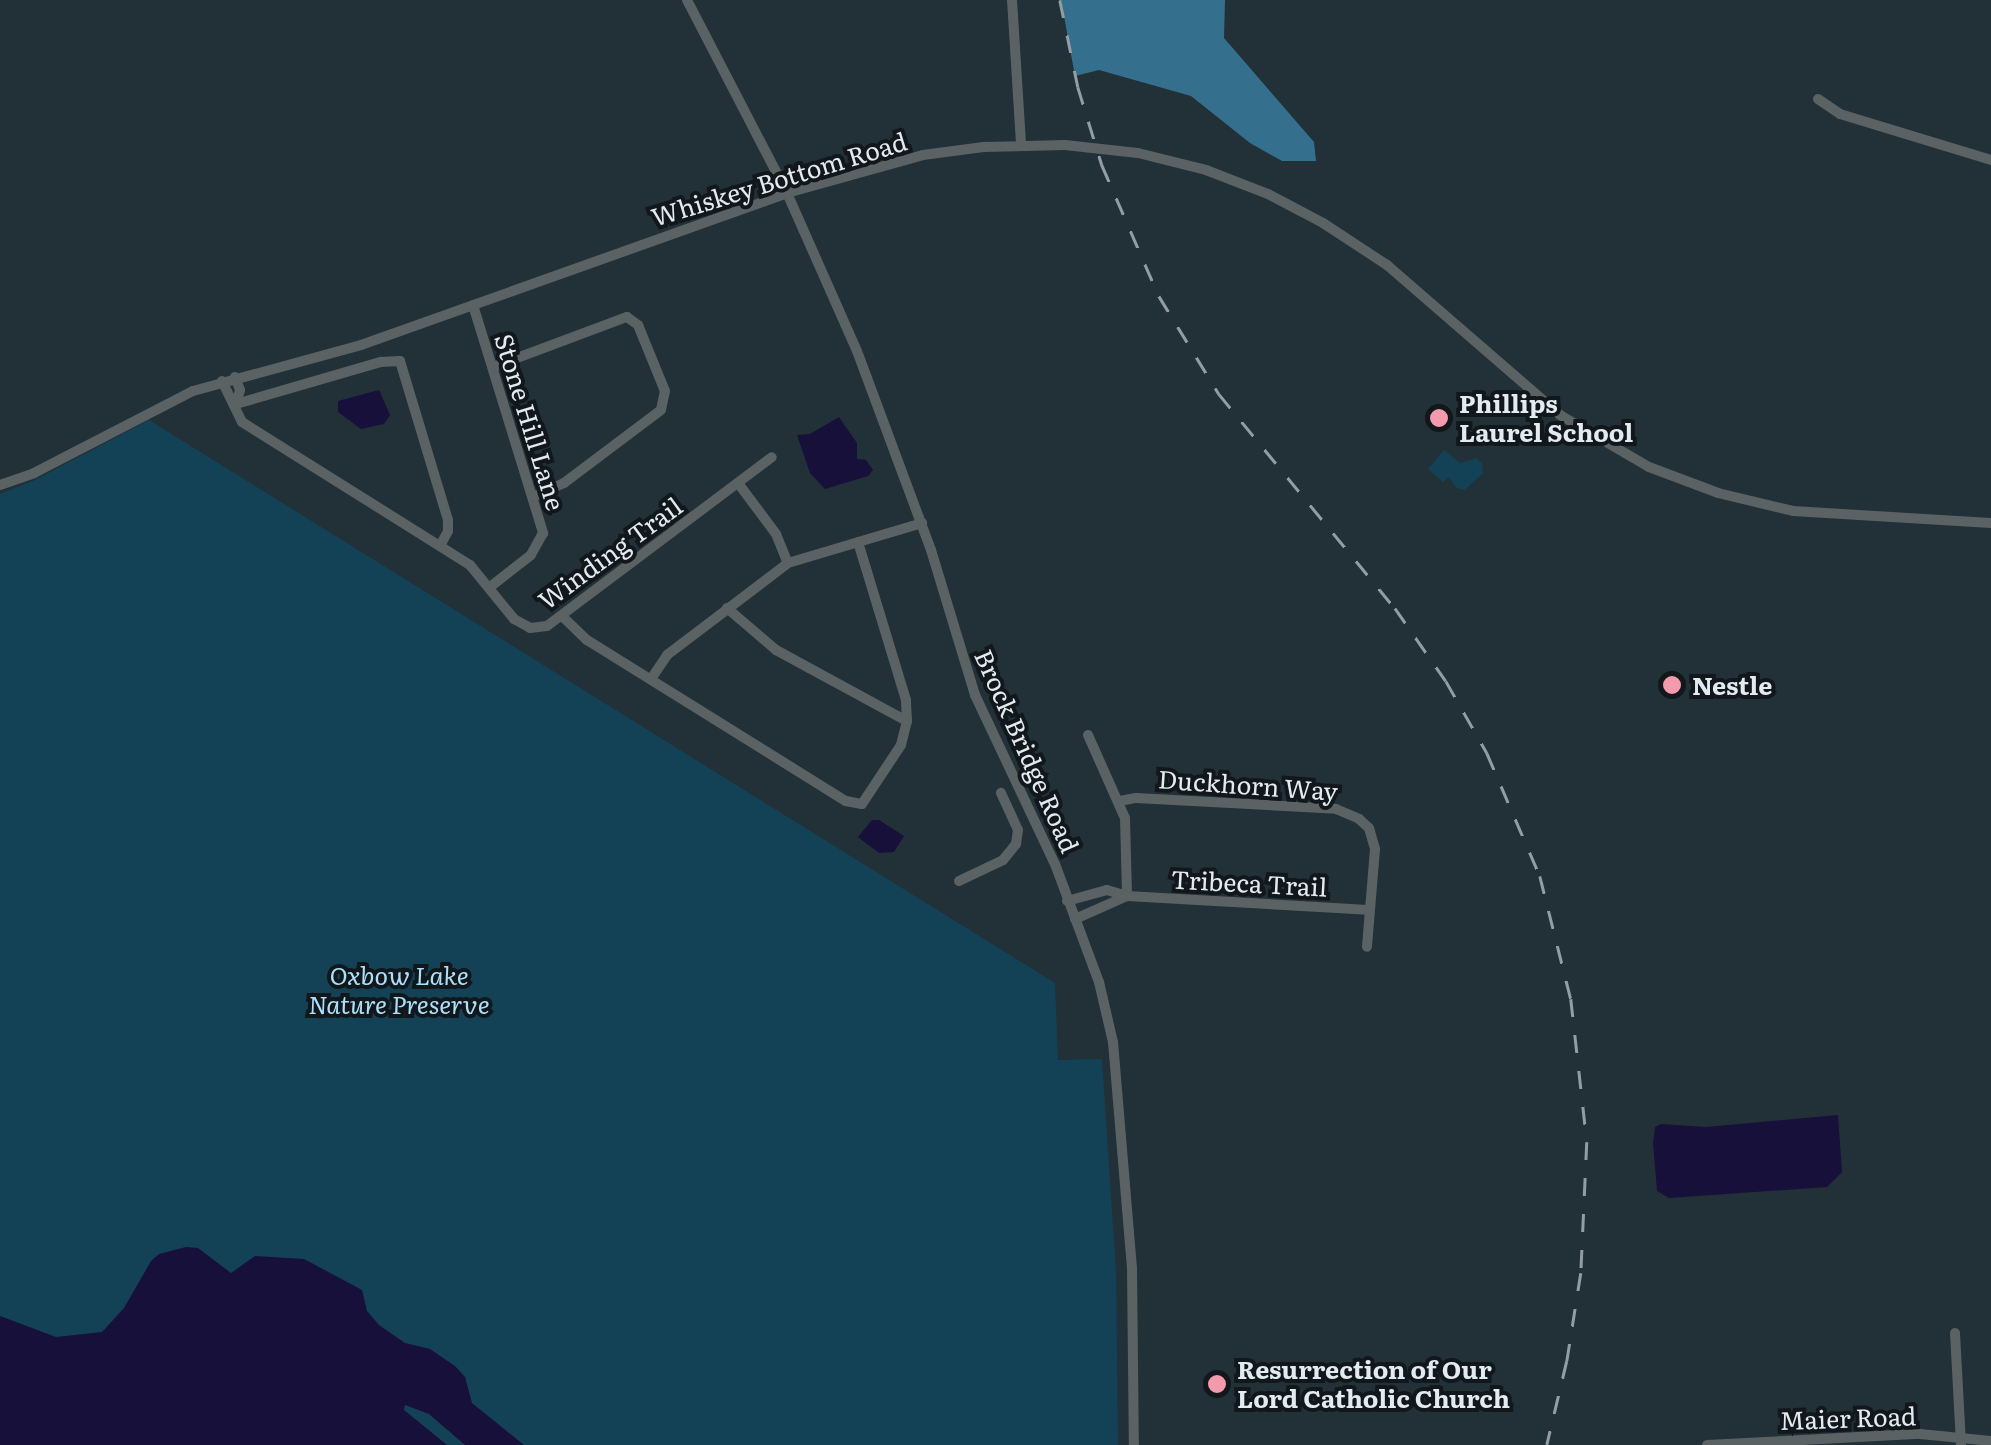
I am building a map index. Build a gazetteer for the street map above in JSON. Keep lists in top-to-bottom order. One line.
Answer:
{"streets":{"street":["Whiskey Bottom Road","Stone Hill Lane","Winding Trail","Brock Bridge Road","Duckhorn Way","Tribeca Trail","Maier Road"]},"crossings":[["Whiskey Bottom Road","Stone Hill Lane"],["Whiskey Bottom Road","Winding Trail"],["Whiskey Bottom Road","Brock Bridge Road"],["Stone Hill Lane","Winding Trail"],["Brock Bridge Road","Tribeca Trail"],["Duckhorn Way","Tribeca Trail"]],"parks":["Oxbow Lake Nature Preserve"],"places":["Phillips Laurel School","Nestle","Resurrection of Our Lord Catholic Church"]}
